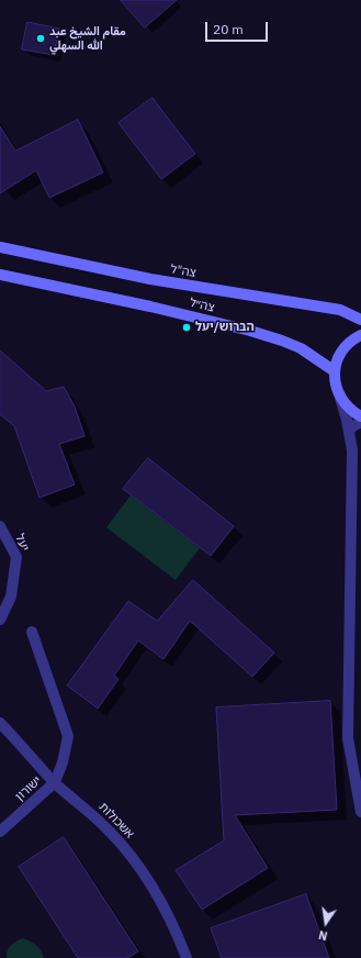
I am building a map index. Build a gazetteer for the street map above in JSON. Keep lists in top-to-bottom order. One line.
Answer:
{"streets":{"main road":["צה\"ל","צה״ל"],"street":["יעל","ישורון","אשכולות"]},"crossings":[["ישורון","אשכולות"]],"places":["مقام الشيخ عبد الله السهلي","הברוש/יעל"],"scale_bar":"20 m","north":"bottom"}
